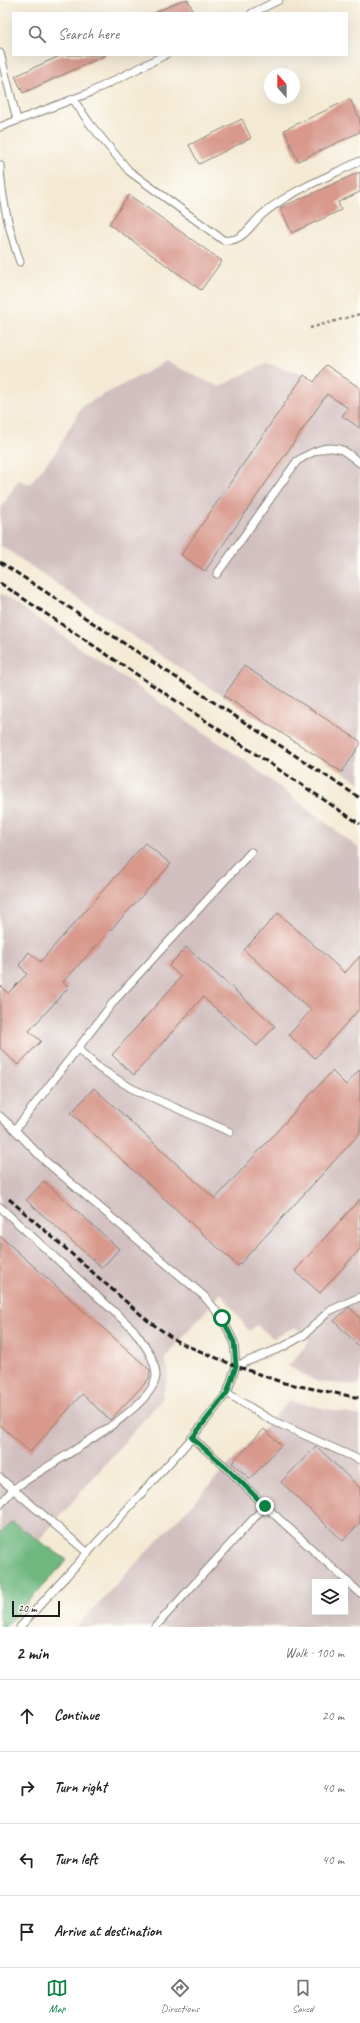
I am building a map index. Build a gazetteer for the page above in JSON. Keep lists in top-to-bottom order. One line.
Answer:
{"scale_bar":"20 m","north":"top","page":{"search":"Search here","scale":"20 m","heading":["2 min","Walk · 100 m"],"list":[["Continue","20 m"],["Turn right","40 m"],["Turn left","40 m"],"Arrive at destination"],"nav":["Map","Directions","Saved"]}}
